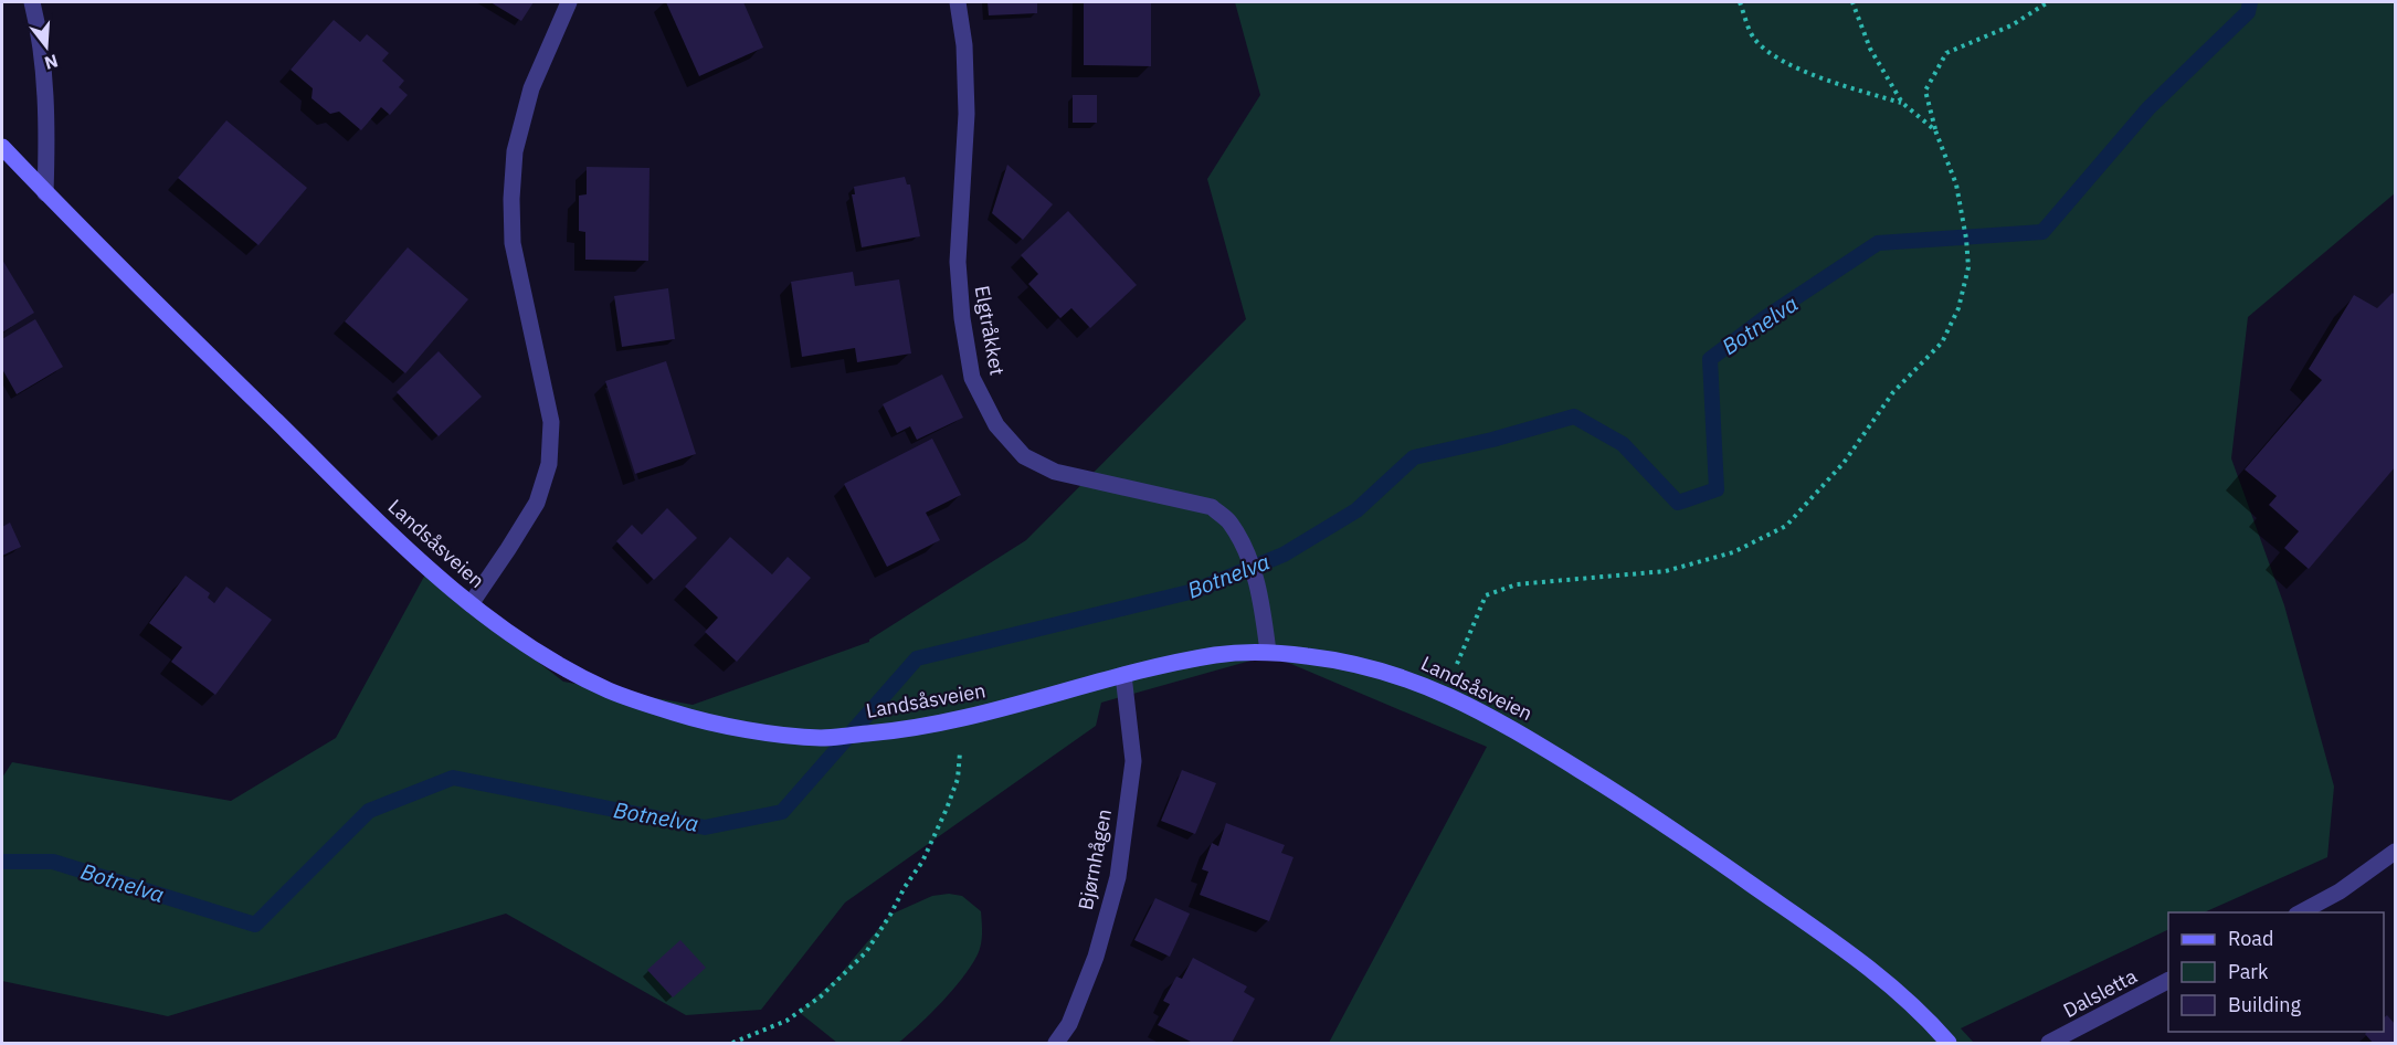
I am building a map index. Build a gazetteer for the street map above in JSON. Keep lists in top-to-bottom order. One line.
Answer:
{"streets":{"street":["Elgtråkket","Landsåsveien","Bjørnhågen","Dalsletta"]},"crossings":[["Elgtråkket","Landsåsveien"],["Landsåsveien","Bjørnhågen"]],"water":["Botnelva"],"legend":["Road","Park","Building"],"north":"bottom"}
